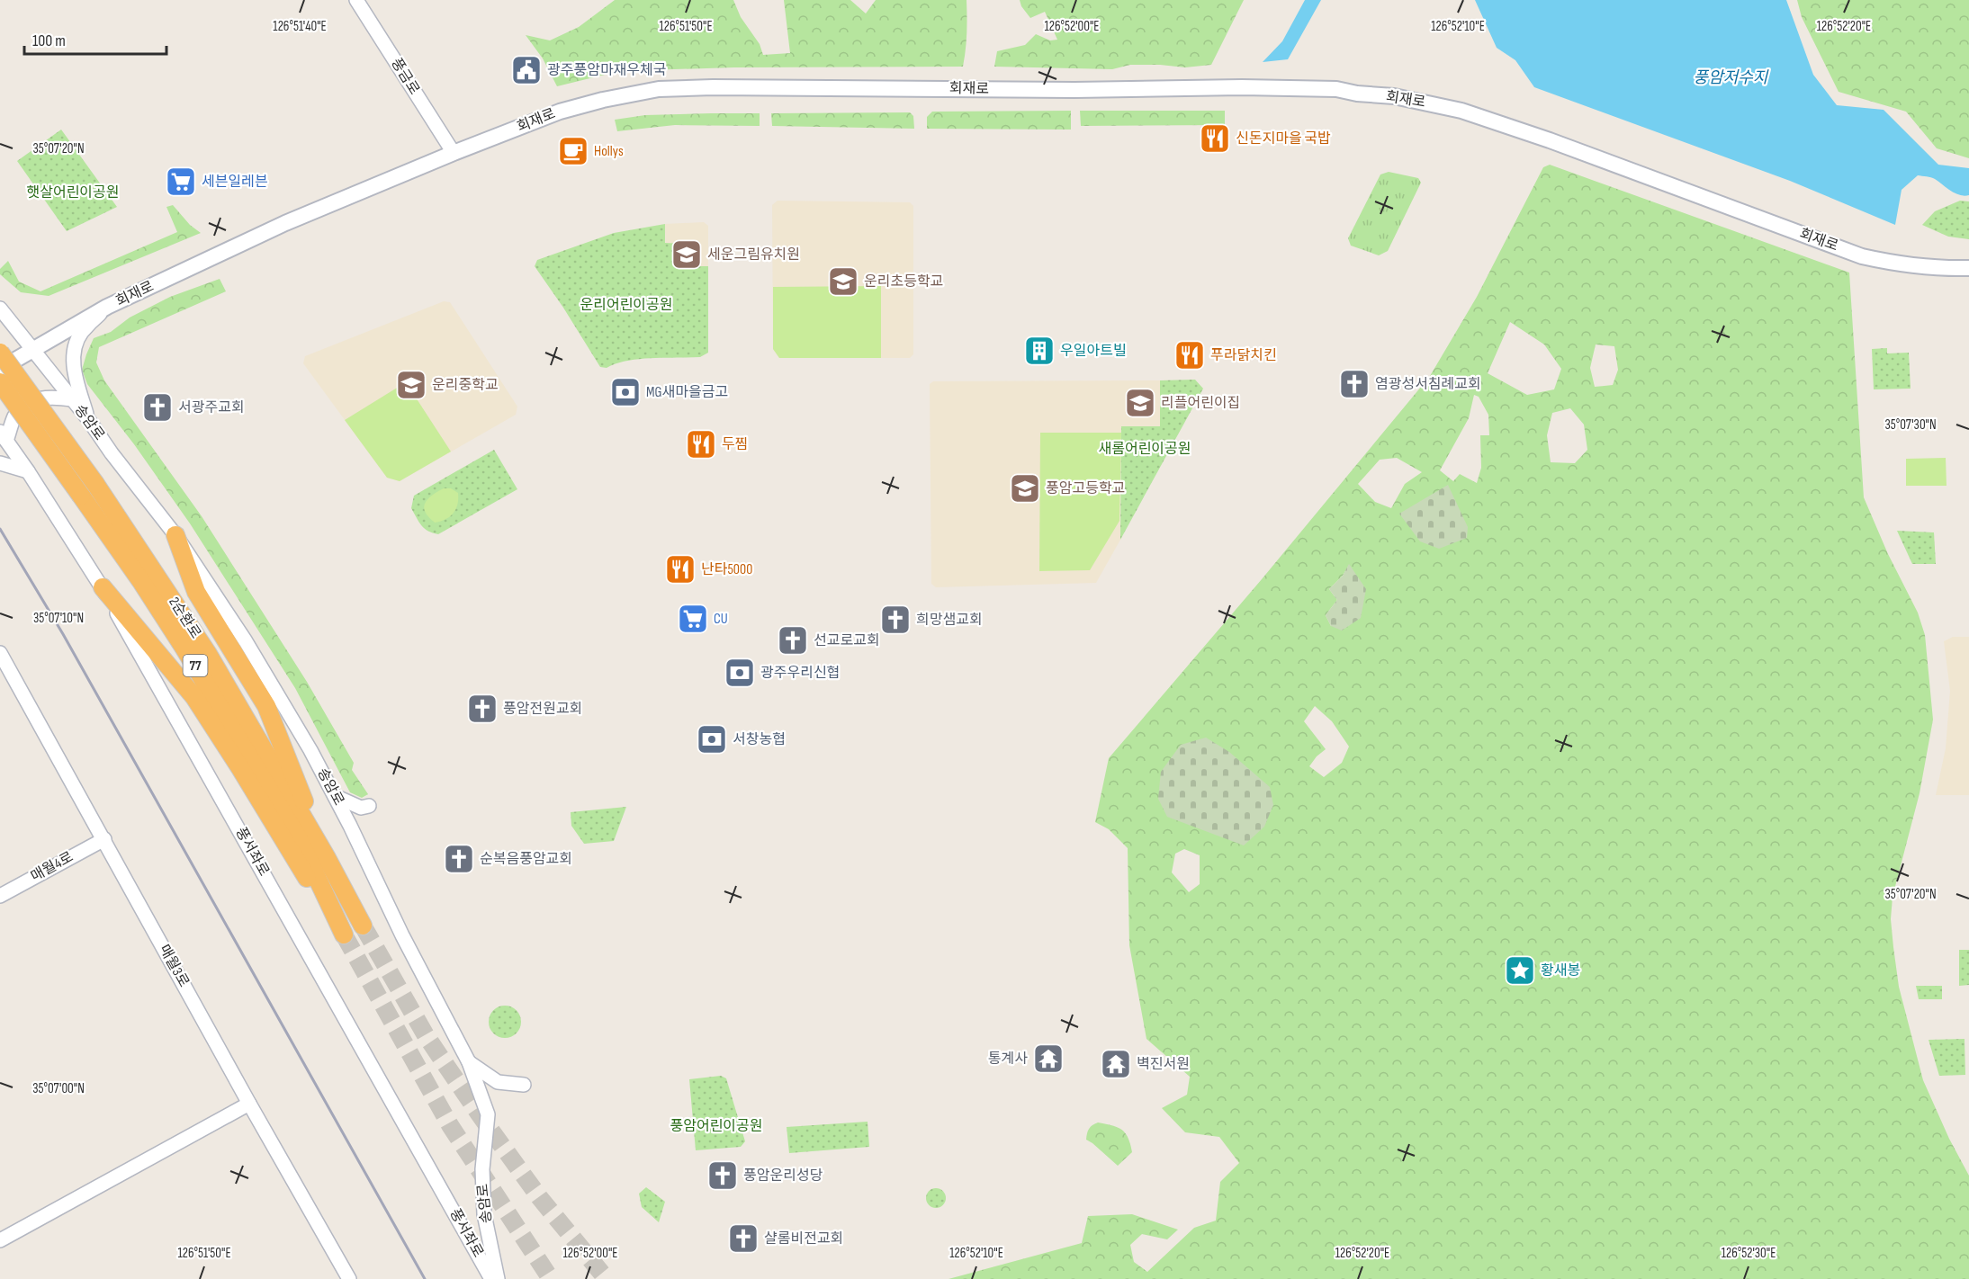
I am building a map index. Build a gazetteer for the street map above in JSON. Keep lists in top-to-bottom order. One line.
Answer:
{"streets":{"highway":["2순환로","77"],"main road":["회재로"],"street":["풍금로","송암로","풍서좌로","매월4로","매월3로"]},"crossings":[["풍금로","회재로"],["회재로","송암로"],["2순환로","풍서좌로"],["매월4로","매월3로"]],"water":["풍암저수지"],"parks":["햇살어린이공원","운리어린이공원","새롬어린이공원","풍암어린이공원"],"places":{"public building":["광주풍암마재우체국"],"restaurant":["신돈지마을 국밥","푸라닭치킨","두찜","난타5000"],"cafe":["Hollys"],"supermarket":["세븐일레븐","CU"],"school or university":["세운그림유치원","운리초등학교","운리중학교","리플어린이집","풍암고등학교"],"building":["우일아트빌"],"church":["염광성서침례교회","서광주교회","희망샘교회","선교로교회","풍암전원교회","순복음풍암교회","풍암운리성당","샬롬비전교회"],"bank":["MG새마을금고","광주우리신협","서창농협"],"place":["황새봉"],"temple":["통계사","벽진서원"]},"scale_bar":"100 m","coordinates":["126°51'40\"E","126°51'50\"E","126°52'00\"E","126°52'10\"E","126°52'20\"E","35°07'20\"N","35°07'30\"N","35°07'10\"N","35°07'00\"N","126°52'30\"E"]}
